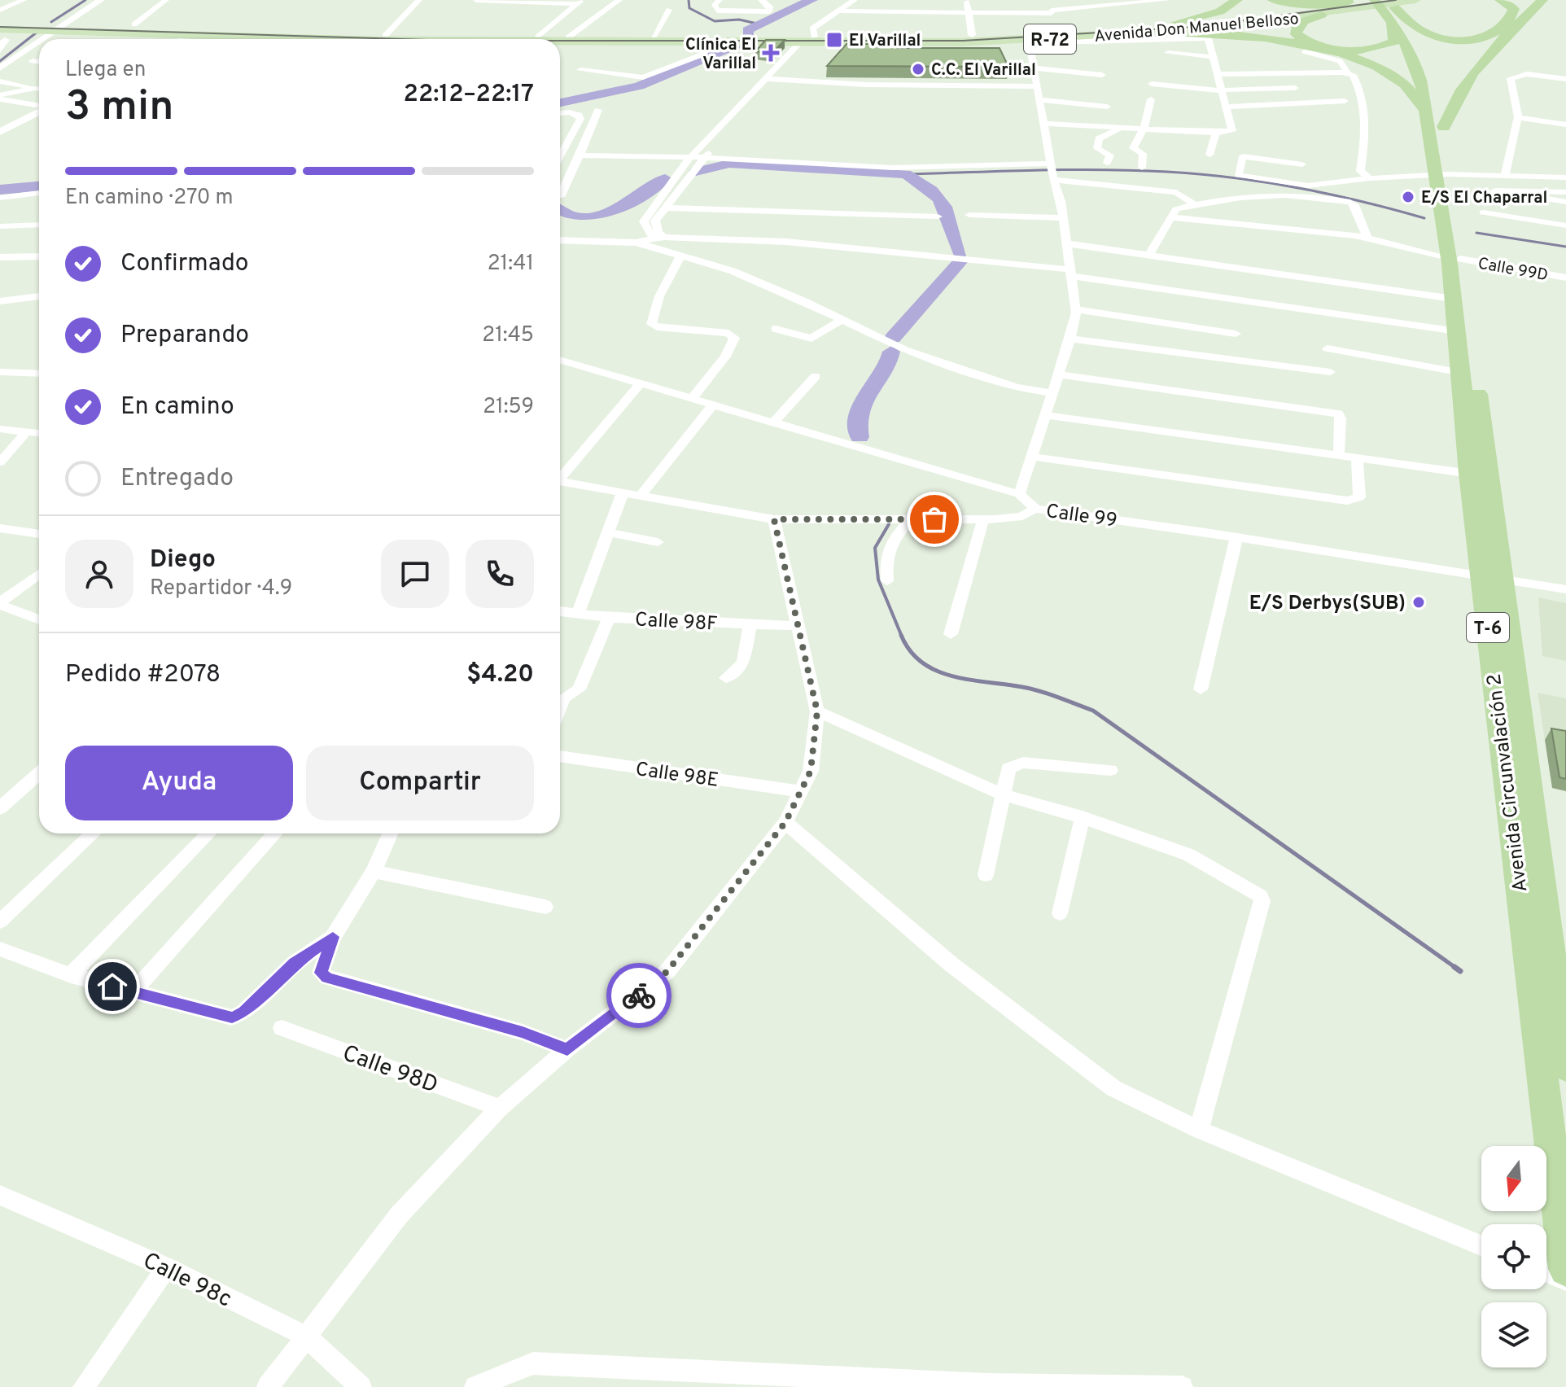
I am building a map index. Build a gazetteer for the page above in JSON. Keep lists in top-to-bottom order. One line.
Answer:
{"streets":{"highway":["T-6","Avenida Circunvalación 2"],"main road":["Avenida Don Manuel Belloso","R-72"],"street":["Calle 99D","Calle 99","Calle 98F","Calle 98E","Calle 98D","Calle 98c"]},"crossings":[["Avenida Don Manuel Belloso","Avenida Circunvalación 2"],["Calle 99D","Avenida Circunvalación 2"],["Calle 99","Avenida Circunvalación 2"]],"places":{"transit":["El Varillal"],"health":["Clínica El Varillal"],"other":["C.C. El Varillal","E/S El Chaparral","E/S Derbys(SUB)"]},"north":"bottom","page":{"heading":["3 min","Llega en","22:12–22:17"],"panel":["Diego","Repartidor · 4.9","Pedido #2078","$4.20"],"bar":"En camino · 270 m","list":[["Confirmado","21:41"],["Preparando","21:45"],["En camino","21:59"],"Entregado"],"buttons":["Ayuda","Compartir"]}}
